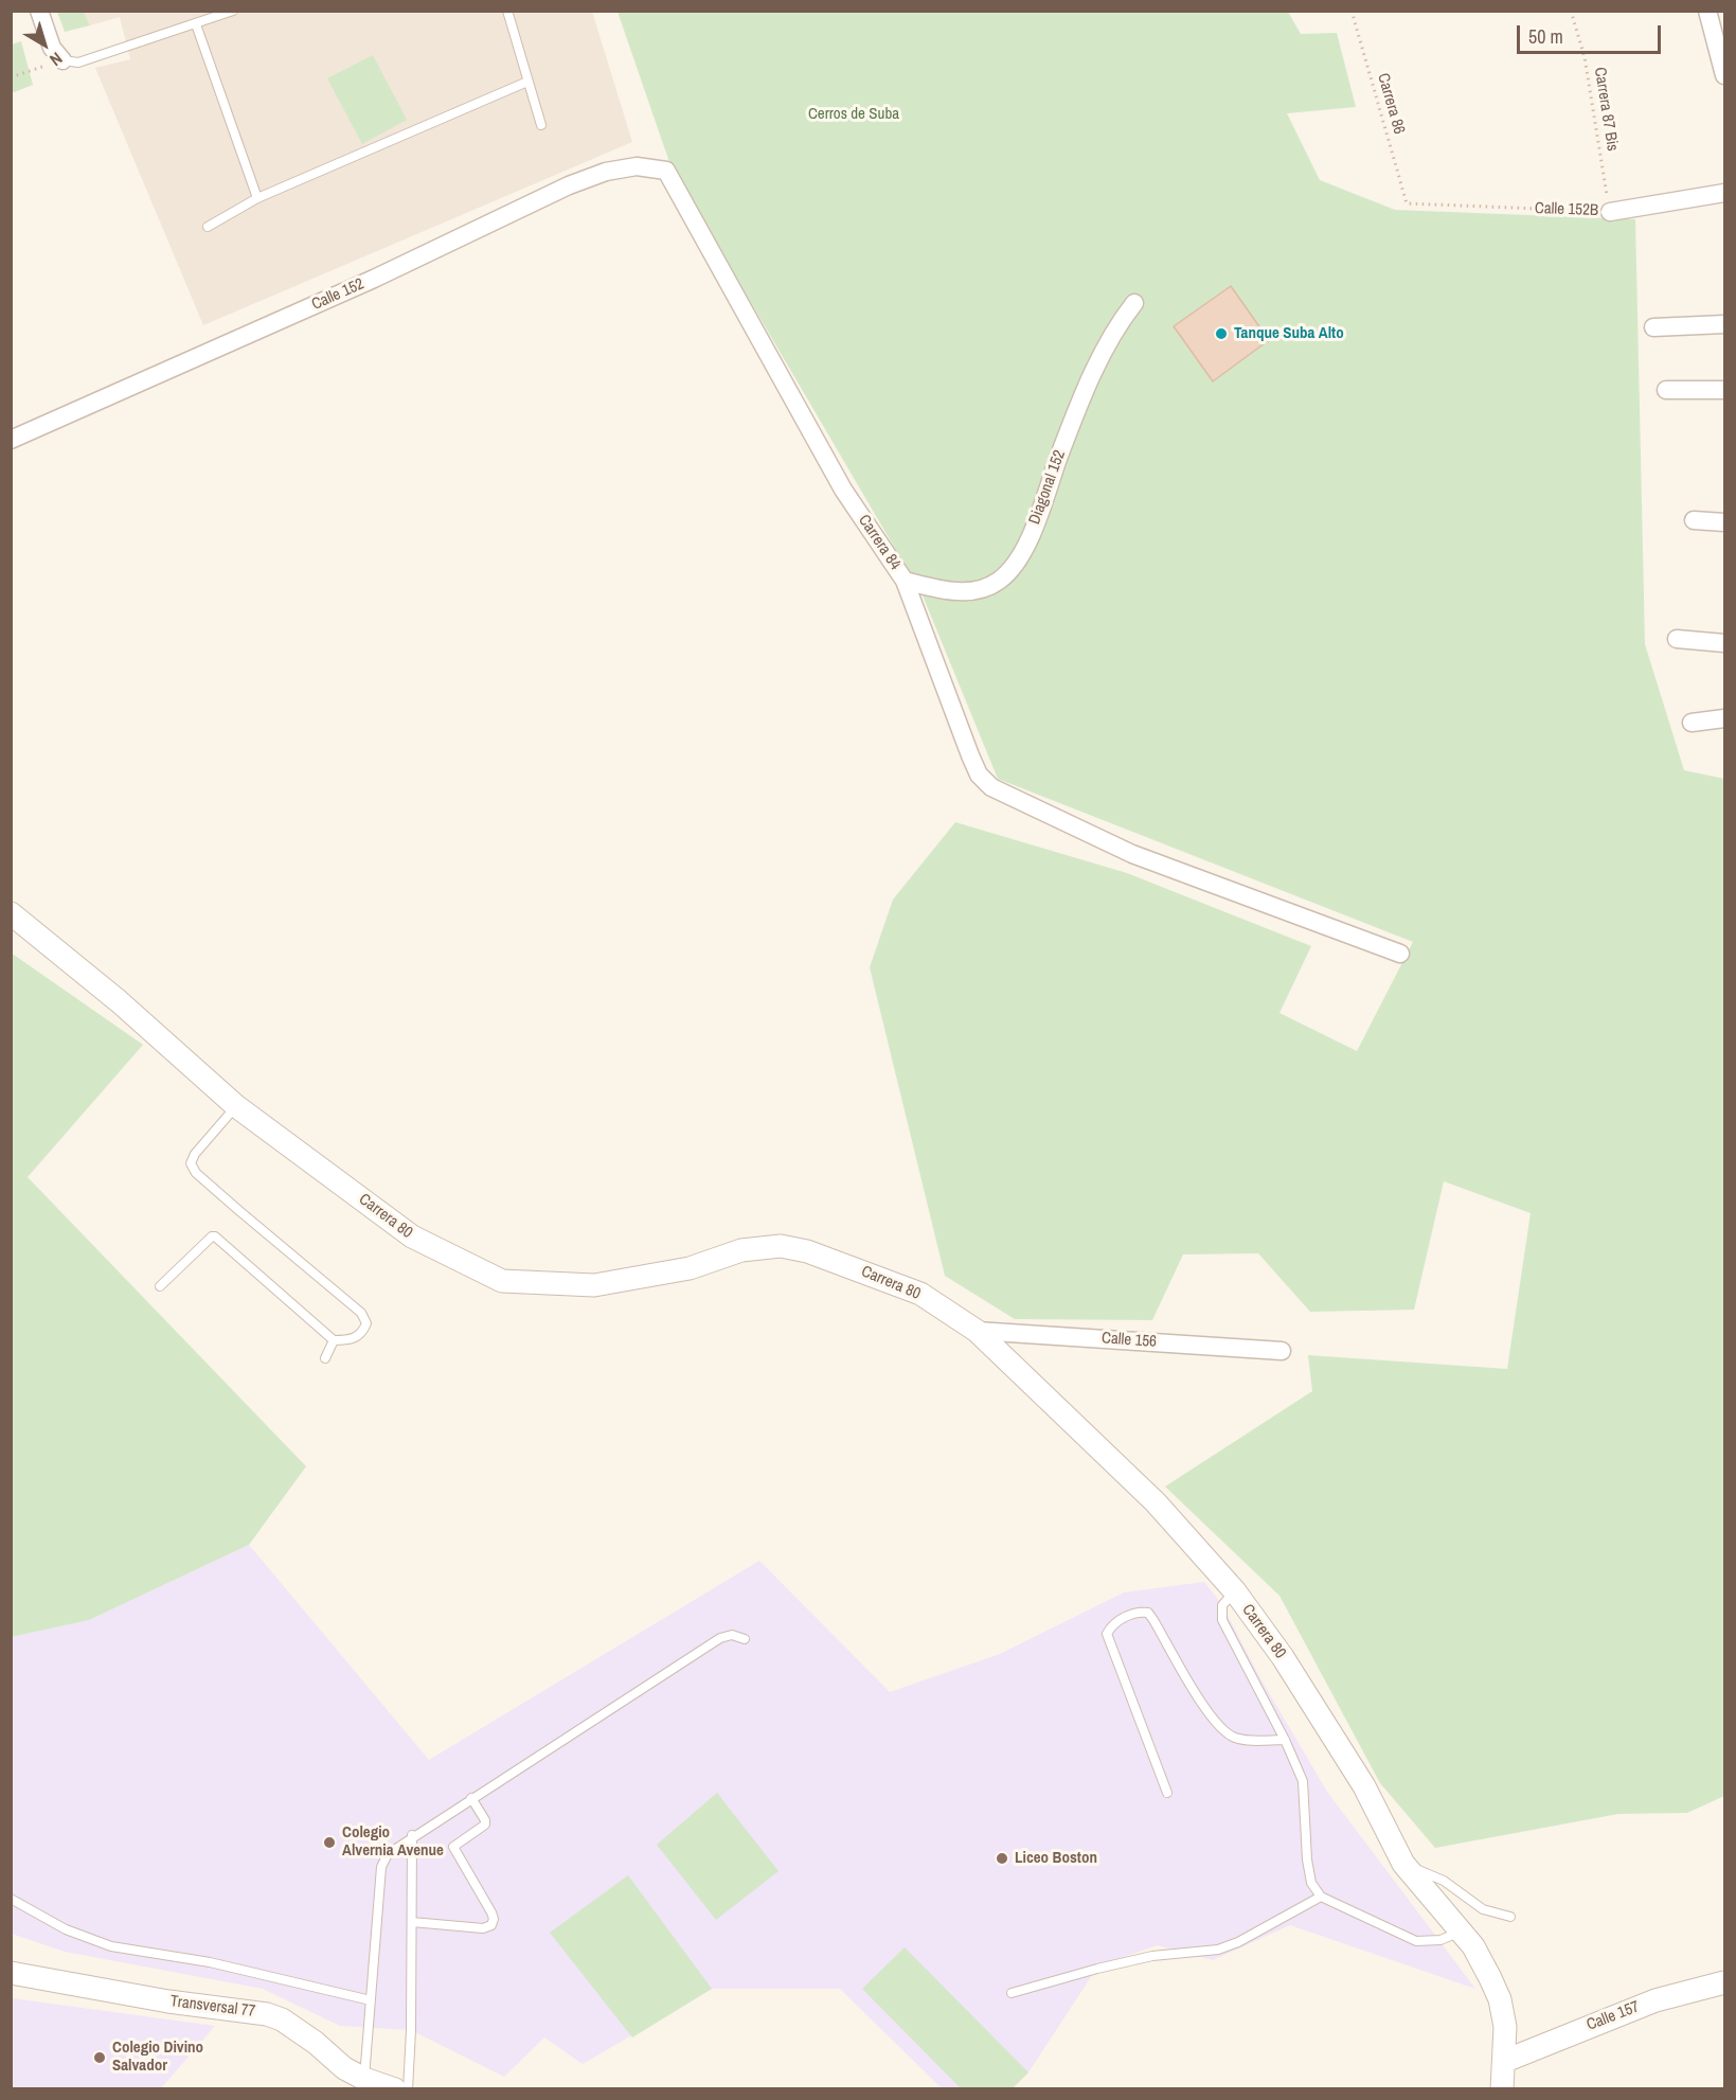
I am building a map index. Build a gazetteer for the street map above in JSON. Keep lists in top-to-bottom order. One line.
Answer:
{"streets":{"street":["Calle 152B","Calle 152","Diagonal 152","Carrera 84","Carrera 80","Calle 156","Transversal 77","Calle 157"],"path":["Carrera 86","Carrera 87 Bis"]},"crossings":[["Carrera 86","Calle 152B"],["Carrera 87 Bis","Calle 152B"],["Calle 152","Carrera 84"],["Diagonal 152","Carrera 84"],["Carrera 80","Calle 156"],["Carrera 80","Calle 157"]],"parks":["Cerros de Suba"],"places":["Tanque Suba Alto","Colegio Alvernia Avenue","Liceo Boston","Colegio Divino Salvador"],"scale_bar":"50 m","north":"bottom right"}
